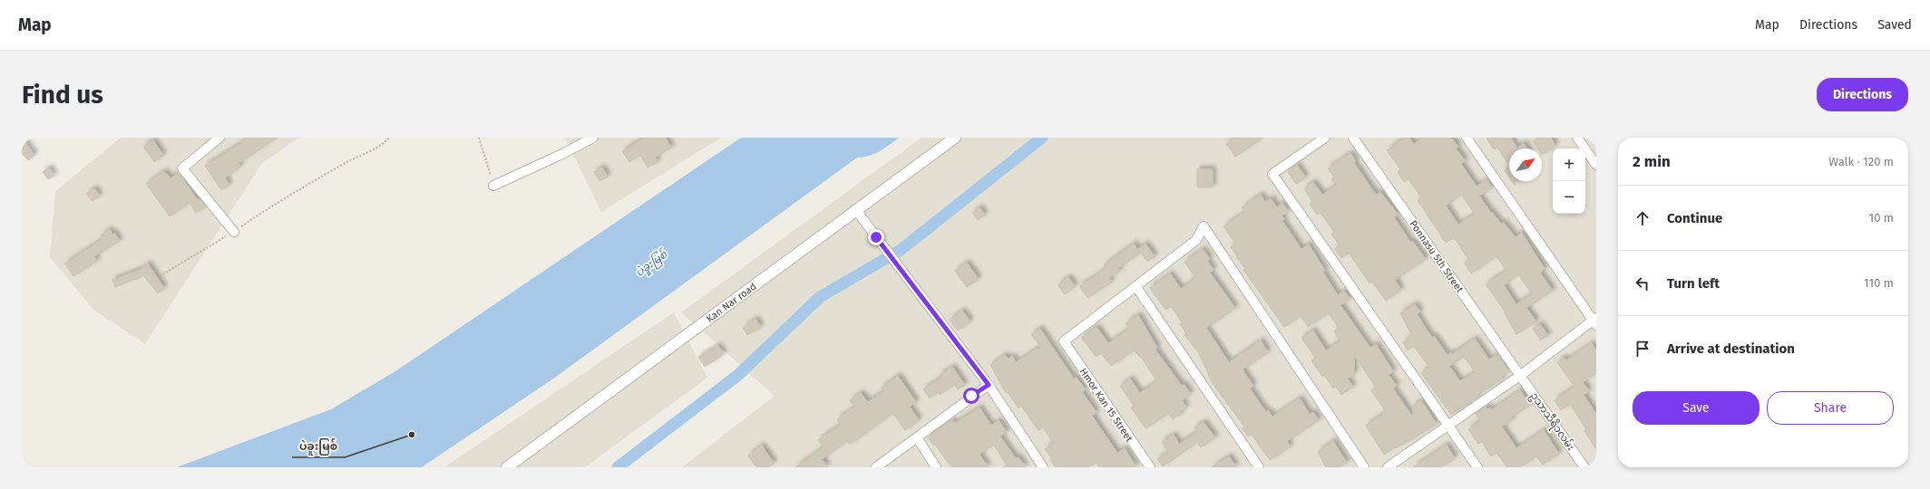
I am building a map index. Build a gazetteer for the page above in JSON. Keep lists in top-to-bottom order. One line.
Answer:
{"streets":{"street":["Ponnasu 5th Street","Kan Nar road","Hmor Kan 15 Street","ဥသာသီရိ၁လမ်း"]},"crossings":[["Ponnasu 5th Street","ဥသာသီရိ၁လမ်း"]],"water":["ပဲခူးမြစ်"],"places":["ပဲခူးမြစ်"],"north":"top right","page":{"header":"Map","nav":["Map","Directions","Saved"],"buttons":["Directions",["Save","Share"]],"title":"Find us","heading":["2 min","Walk · 120 m"],"map_buttons":["+","−"],"list":[["Continue","10 m"],["Turn left","110 m"],"Arrive at destination"]}}
